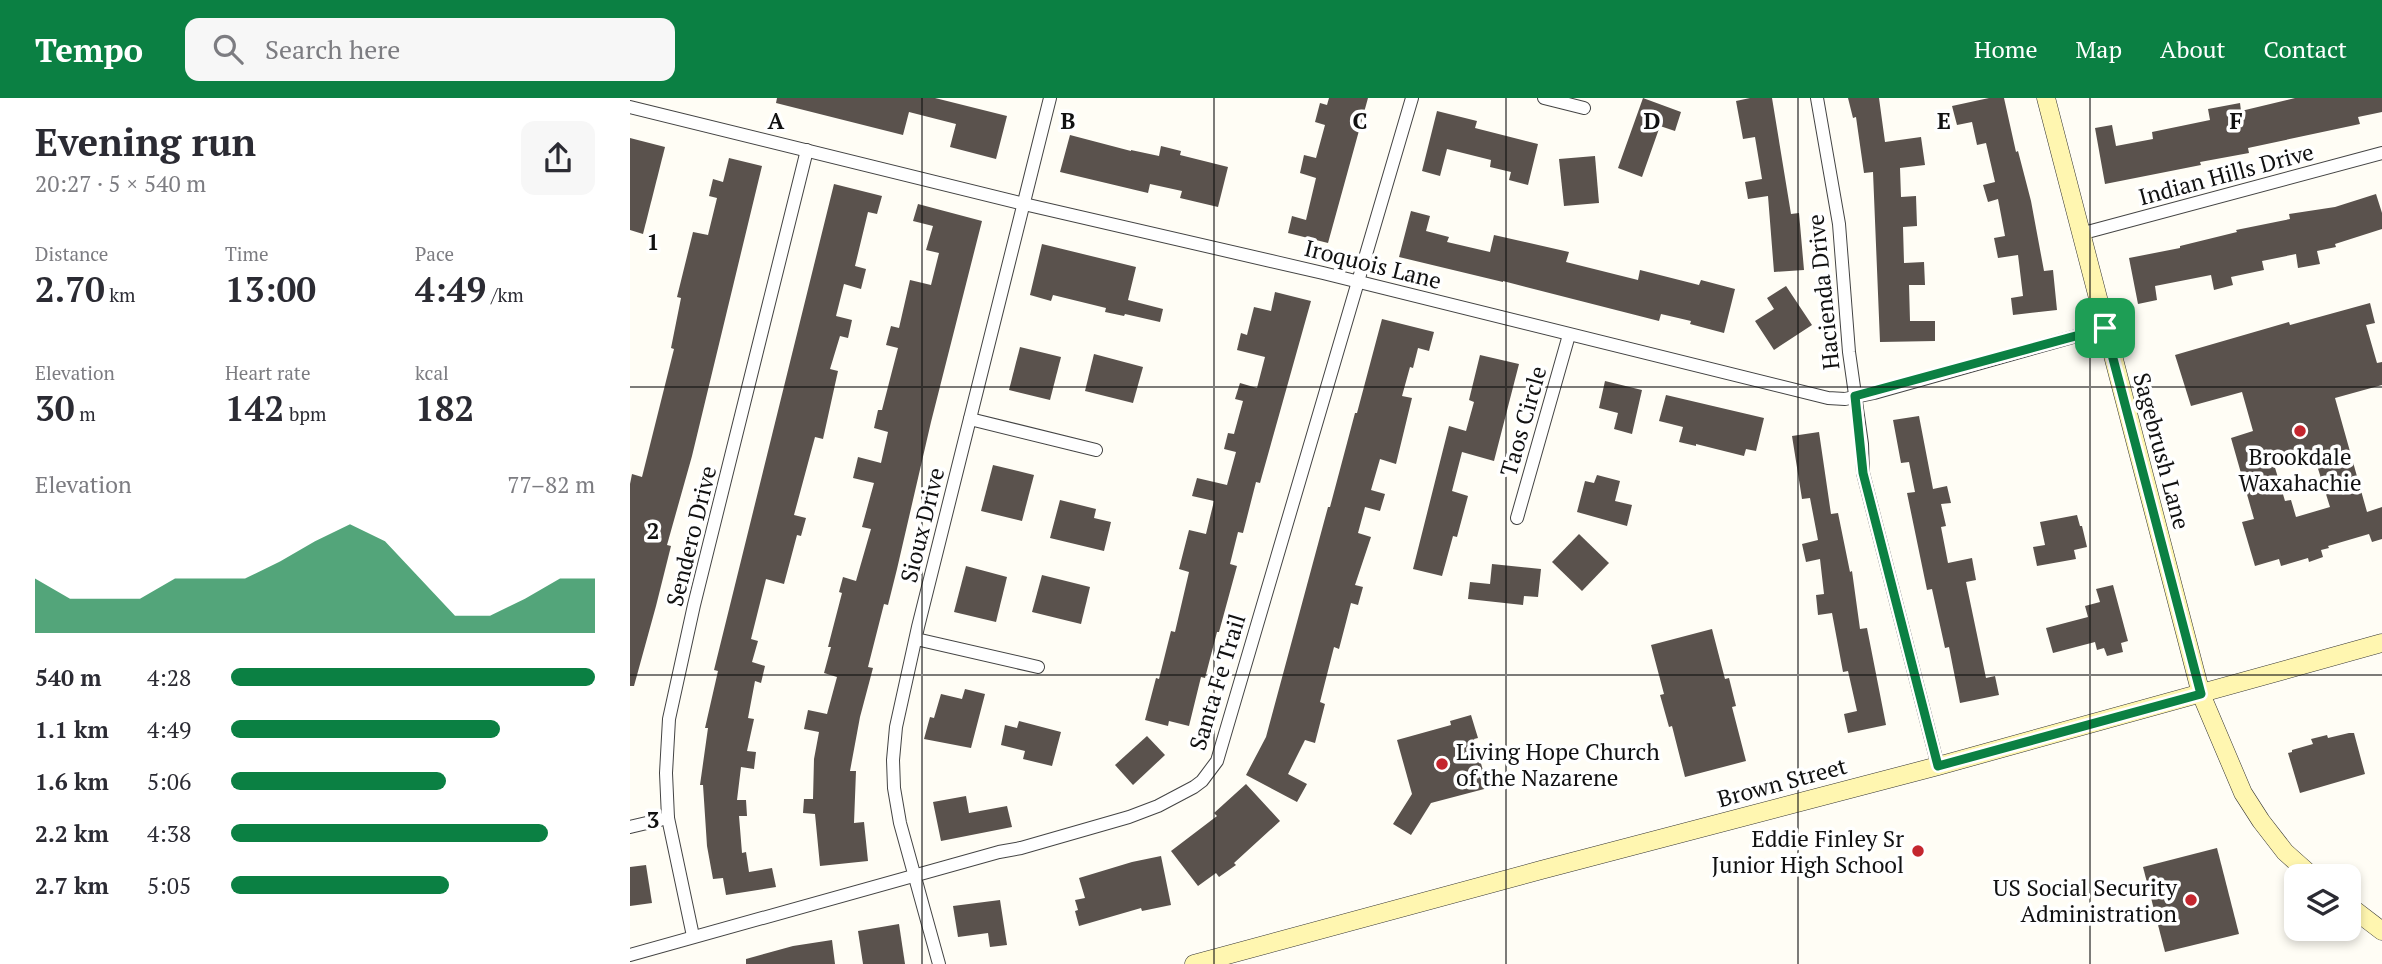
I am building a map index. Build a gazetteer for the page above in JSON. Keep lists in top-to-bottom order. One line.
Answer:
{"streets":{"main road":["Sagebrush Lane","Brown Street"],"street":["Indian Hills Drive","Iroquois Lane","Hacienda Drive","Taos Circle","Sioux Drive","Sendero Drive","Santa Fe Trail"]},"crossings":[["Indian Hills Drive","Sagebrush Lane"],["Iroquois Lane","Hacienda Drive"],["Iroquois Lane","Taos Circle"],["Iroquois Lane","Sagebrush Lane"],["Iroquois Lane","Sioux Drive"],["Iroquois Lane","Sendero Drive"],["Iroquois Lane","Santa Fe Trail"],["Hacienda Drive","Brown Street"],["Sagebrush Lane","Brown Street"],["Sioux Drive","Santa Fe Trail"],["Sendero Drive","Santa Fe Trail"]],"places":["Brookdale Waxahachie","Living Hope Church of the Nazarene","Eddie Finley Sr Junior High School","US Social Security Administration"],"page":{"header":"Tempo","search":"Search here","nav":["Home","Map","About","Contact"],"heading":["Evening run","20:27 · 5 × 540 m"],"stats":[["Distance","2.70 km"],["Time","13:00"],["Pace","4:49 /km"],["Elevation","30 m"],["Heart rate","142 bpm"],["kcal","182"]],"chart":["Elevation","77–82 m"],"list":[{"name":"540 m","note":"4:28"},{"name":"1.1 km","note":"4:49"},{"name":"1.6 km","note":"5:06"},{"name":"2.2 km","note":"4:38"},{"name":"2.7 km","note":"5:05"}]},"grid":{"columns":["A","B","C","D","E","F"],"rows":["1","2","3"]}}
